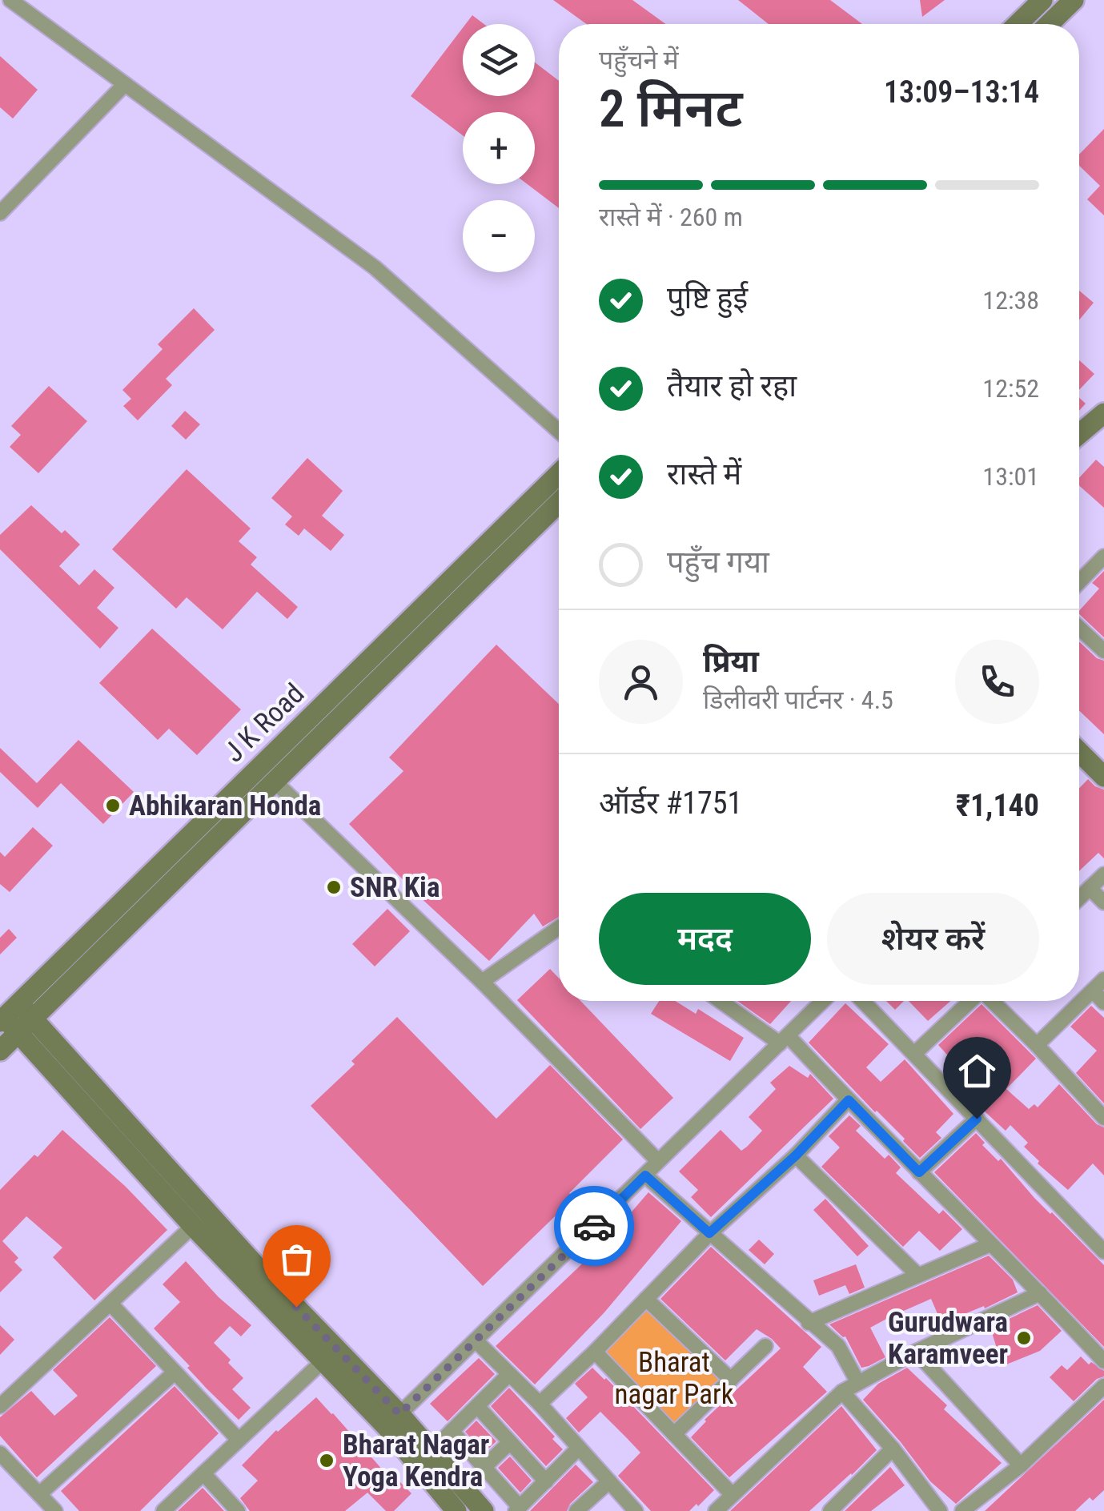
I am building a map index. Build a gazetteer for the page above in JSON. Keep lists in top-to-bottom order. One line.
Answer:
{"streets":{"street":["J K Road"]},"parks":["Bharat nagar Park"],"places":["Abhikaran Honda","SNR Kia","Gurudwara Karamveer","Bharat Nagar Yoga Kendra"],"page":{"map_buttons":["+","−"],"heading":["2 मिनट","पहुँचने में","13:09–13:14"],"panel":["प्रिया","डिलीवरी पार्टनर · 4.5","ऑर्डर #1751","₹1,140"],"bar":"रास्ते में · 260 m","list":[["पुष्टि हुई","12:38"],["तैयार हो रहा","12:52"],["रास्ते में","13:01"],"पहुँच गया"],"buttons":["मदद","शेयर करें"]}}
